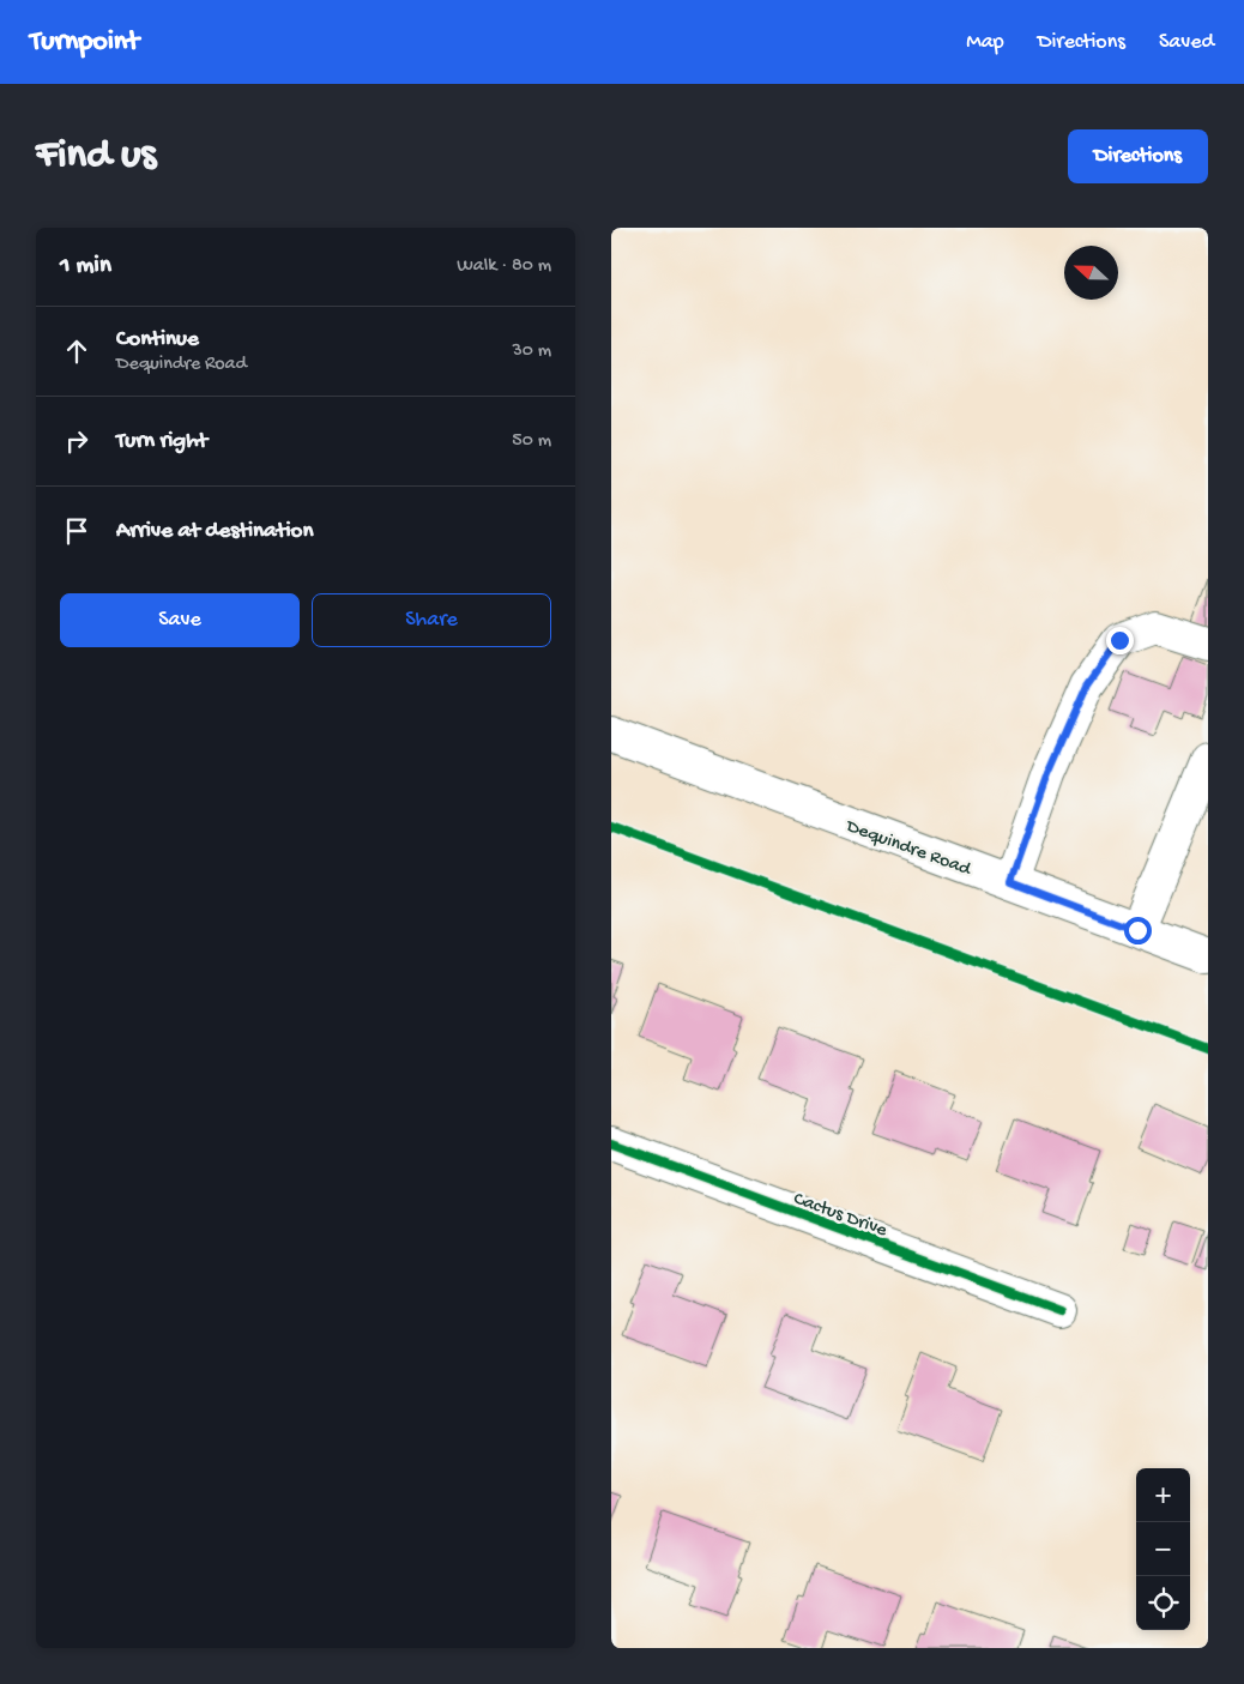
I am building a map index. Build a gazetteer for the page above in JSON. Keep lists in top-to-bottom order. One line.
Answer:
{"streets":{"main road":["Dequindre Road","Cactus Drive"]},"north":"left","page":{"header":"Turnpoint","nav":["Map","Directions","Saved"],"buttons":["Directions",["Save","Share"]],"title":"Find us","heading":["1 min","Walk · 80 m"],"list":[["Continue","Dequindre Road","30 m"],["Turn right","50 m"],"Arrive at destination"],"map_buttons":["+","−"]}}
